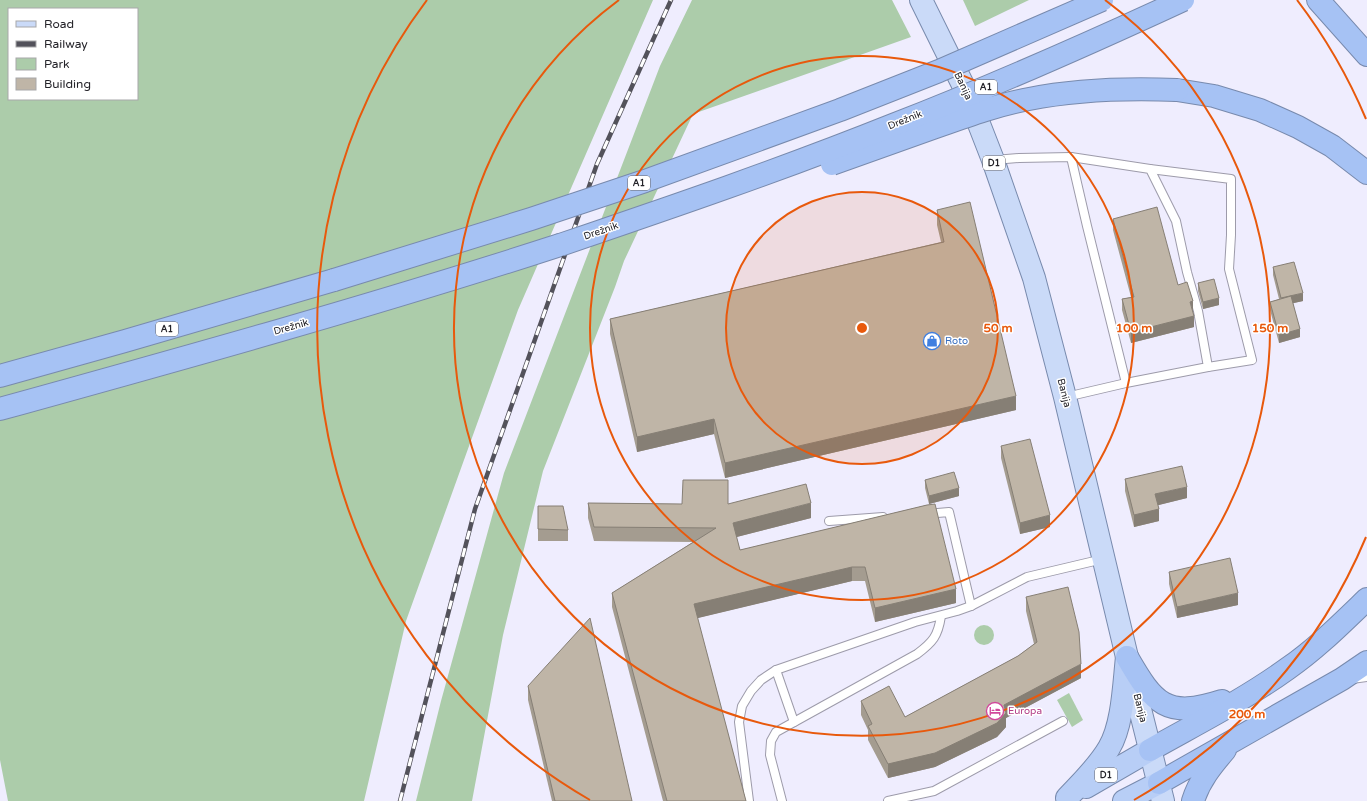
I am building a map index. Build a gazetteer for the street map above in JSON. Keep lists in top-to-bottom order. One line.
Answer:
{"streets":{"highway":["A1","Drežnik","D1"],"main road":["Banija"]},"crossings":[["Banija","D1"]],"places":{"shop":["Roto"],"hotel":["Europa"]},"legend":["Road","Railway","Park","Building"],"rings":["50 m","100 m","150 m","200 m"]}
